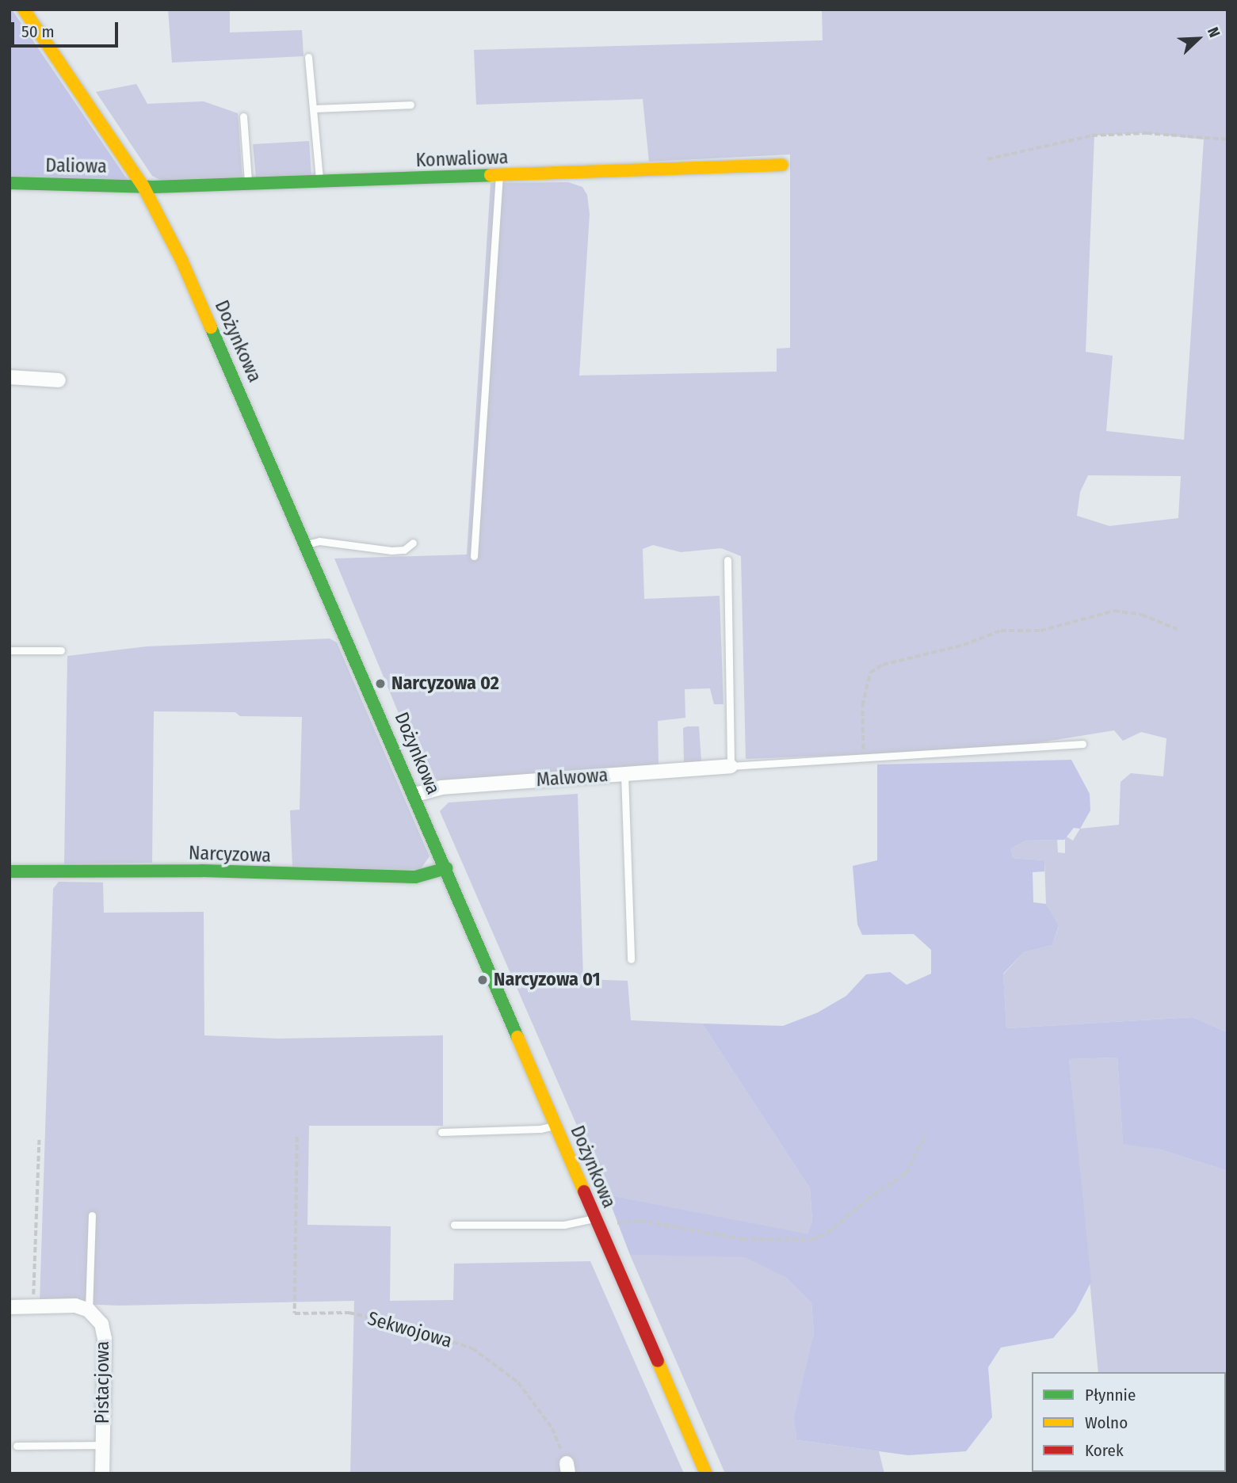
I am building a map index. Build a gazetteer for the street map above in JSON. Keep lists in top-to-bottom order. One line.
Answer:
{"streets":{"street":["Konwaliowa","Daliowa","Dożynkowa","Malwowa","Narcyzowa","Pistacjowa"],"path":["Sekwojowa"]},"crossings":[["Konwaliowa","Daliowa"],["Konwaliowa","Dożynkowa"],["Daliowa","Dożynkowa"],["Dożynkowa","Malwowa"],["Dożynkowa","Narcyzowa"]],"places":["Narcyzowa 02","Narcyzowa 01"],"legend":["Płynnie","Wolno","Korek"],"scale_bar":"50 m","north":"top right"}
